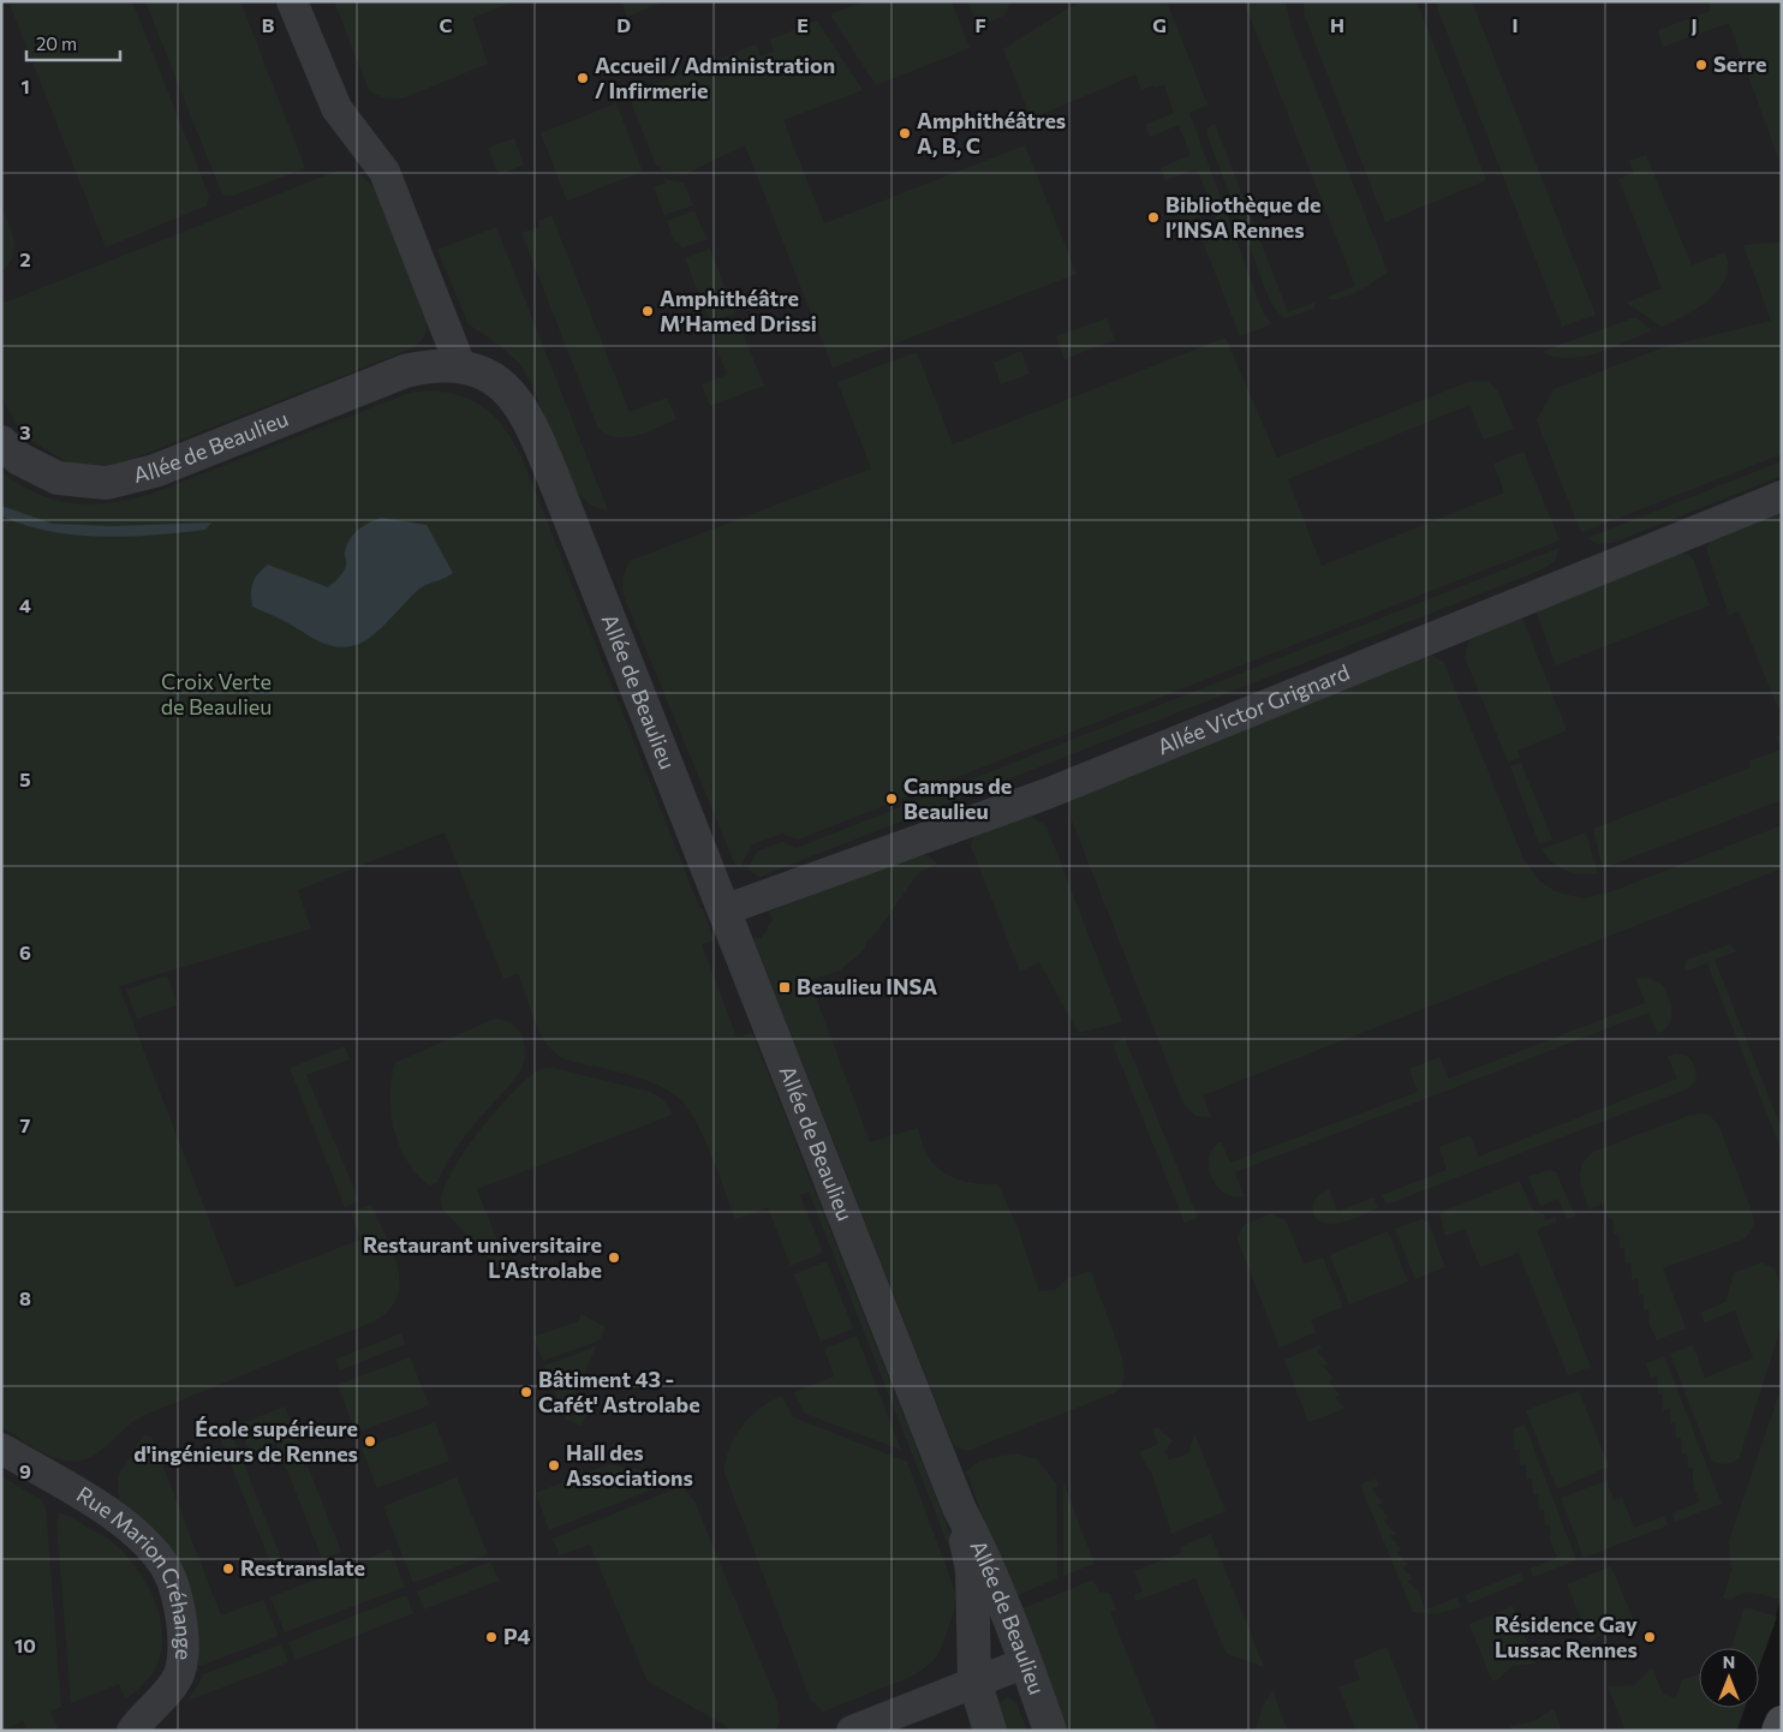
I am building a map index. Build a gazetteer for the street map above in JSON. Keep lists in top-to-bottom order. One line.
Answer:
{"streets":{"street":["Allée de Beaulieu","Allée Victor Grignard","Rue Marion Créhange"]},"crossings":[["Allée de Beaulieu","Allée Victor Grignard"]],"parks":["Croix Verte de Beaulieu"],"places":{"other":["Serre","Accueil / Administration / Infirmerie","Amphithéâtres A, B, C","Bibliothèque de l’INSA Rennes","Amphithéâtre M’Hamed Drissi","Campus de Beaulieu","Restaurant universitaire L'Astrolabe","Bâtiment 43 - Cafét' Astrolabe","École supérieure d'ingénieurs de Rennes","Hall des Associations","Restranslate","P4","Résidence Gay Lussac Rennes"],"transit":["Beaulieu INSA"]},"scale_bar":"20 m","north":"top","grid":{"columns":["B","C","D","E","F","G","H","I","J"],"rows":["1","2","3","4","5","6","7","8","9","10"]}}
